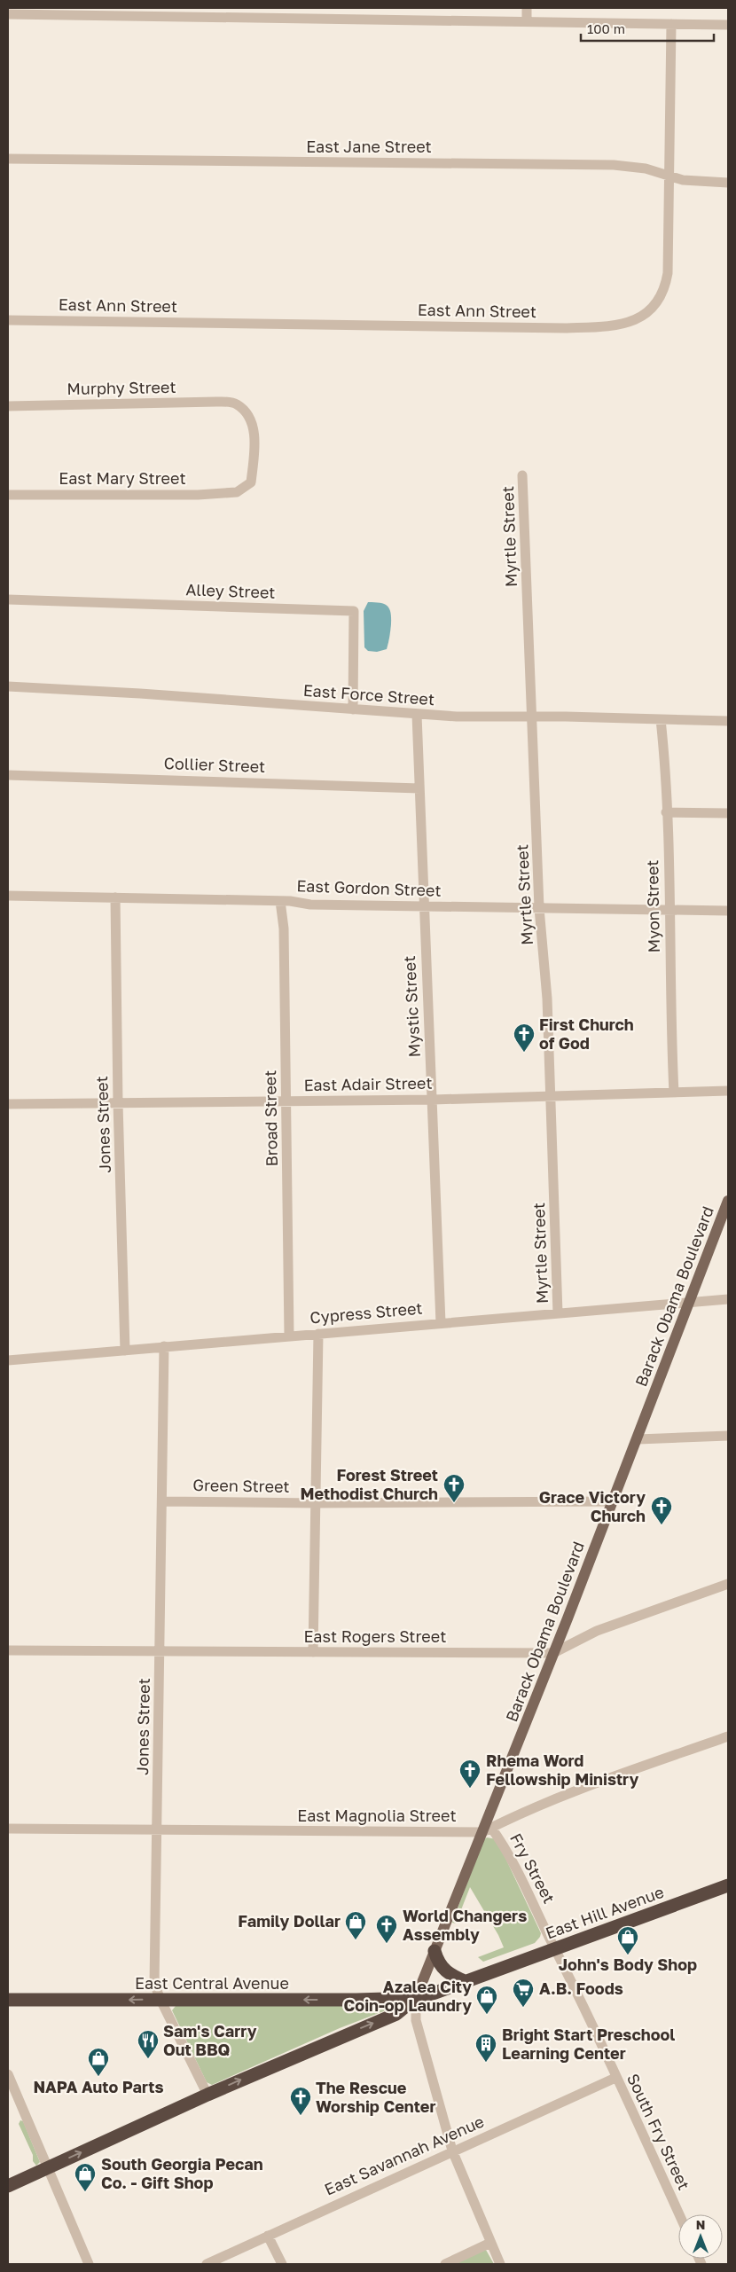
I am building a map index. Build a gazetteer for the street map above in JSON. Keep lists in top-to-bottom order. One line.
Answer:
{"streets":{"highway":["East Hill Avenue","East Central Avenue"],"main road":["Barack Obama Boulevard"],"street":["East Jane Street","East Ann Street","Murphy Street","East Mary Street","Myrtle Street","Alley Street","East Force Street","Collier Street","East Gordon Street","Myon Street","Mystic Street","East Adair Street","Broad Street","Jones Street","Cypress Street","Green Street","East Rogers Street","East Magnolia Street","Fry Street","South Fry Street","East Savannah Avenue"]},"crossings":[["East Jane Street","East Ann Street"],["Murphy Street","East Mary Street"],["Myrtle Street","East Force Street"],["Myrtle Street","East Gordon Street"],["Myrtle Street","East Adair Street"],["Myrtle Street","Cypress Street"],["Alley Street","East Force Street"],["East Force Street","Myon Street"],["East Force Street","Mystic Street"],["Collier Street","Mystic Street"],["East Gordon Street","Myon Street"],["East Gordon Street","Mystic Street"],["East Gordon Street","Broad Street"],["East Gordon Street","Jones Street"],["Myon Street","East Adair Street"],["Mystic Street","East Adair Street"],["Mystic Street","Cypress Street"],["East Adair Street","Broad Street"],["East Adair Street","Jones Street"],["Broad Street","Cypress Street"],["Jones Street","Cypress Street"],["Jones Street","Green Street"],["Jones Street","East Rogers Street"],["Jones Street","East Magnolia Street"],["Jones Street","East Hill Avenue"],["Jones Street","East Central Avenue"],["Barack Obama Boulevard","Cypress Street"],["Barack Obama Boulevard","Green Street"],["Barack Obama Boulevard","East Rogers Street"],["Barack Obama Boulevard","East Magnolia Street"],["Barack Obama Boulevard","Fry Street"],["Barack Obama Boulevard","East Hill Avenue"],["Barack Obama Boulevard","East Central Avenue"],["East Magnolia Street","Fry Street"],["Fry Street","East Hill Avenue"],["Fry Street","South Fry Street"],["East Hill Avenue","East Central Avenue"],["East Hill Avenue","South Fry Street"],["South Fry Street","East Savannah Avenue"]],"one_way":["East Hill Avenue","East Central Avenue"],"places":{"church":["First Church of God","Forest Street Methodist Church","Grace Victory Church","Rhema Word Fellowship Ministry","World Changers Assembly","The Rescue Worship Center"],"shop":["Family Dollar","John's Body Shop","Azalea City Coin-op Laundry","NAPA Auto Parts","South Georgia Pecan Co. - Gift Shop"],"supermarket":["A.B. Foods"],"restaurant":["Sam's Carry Out BBQ"],"building":["Bright Start Preschool Learning Center"]},"scale_bar":"100 m","north":"top"}
